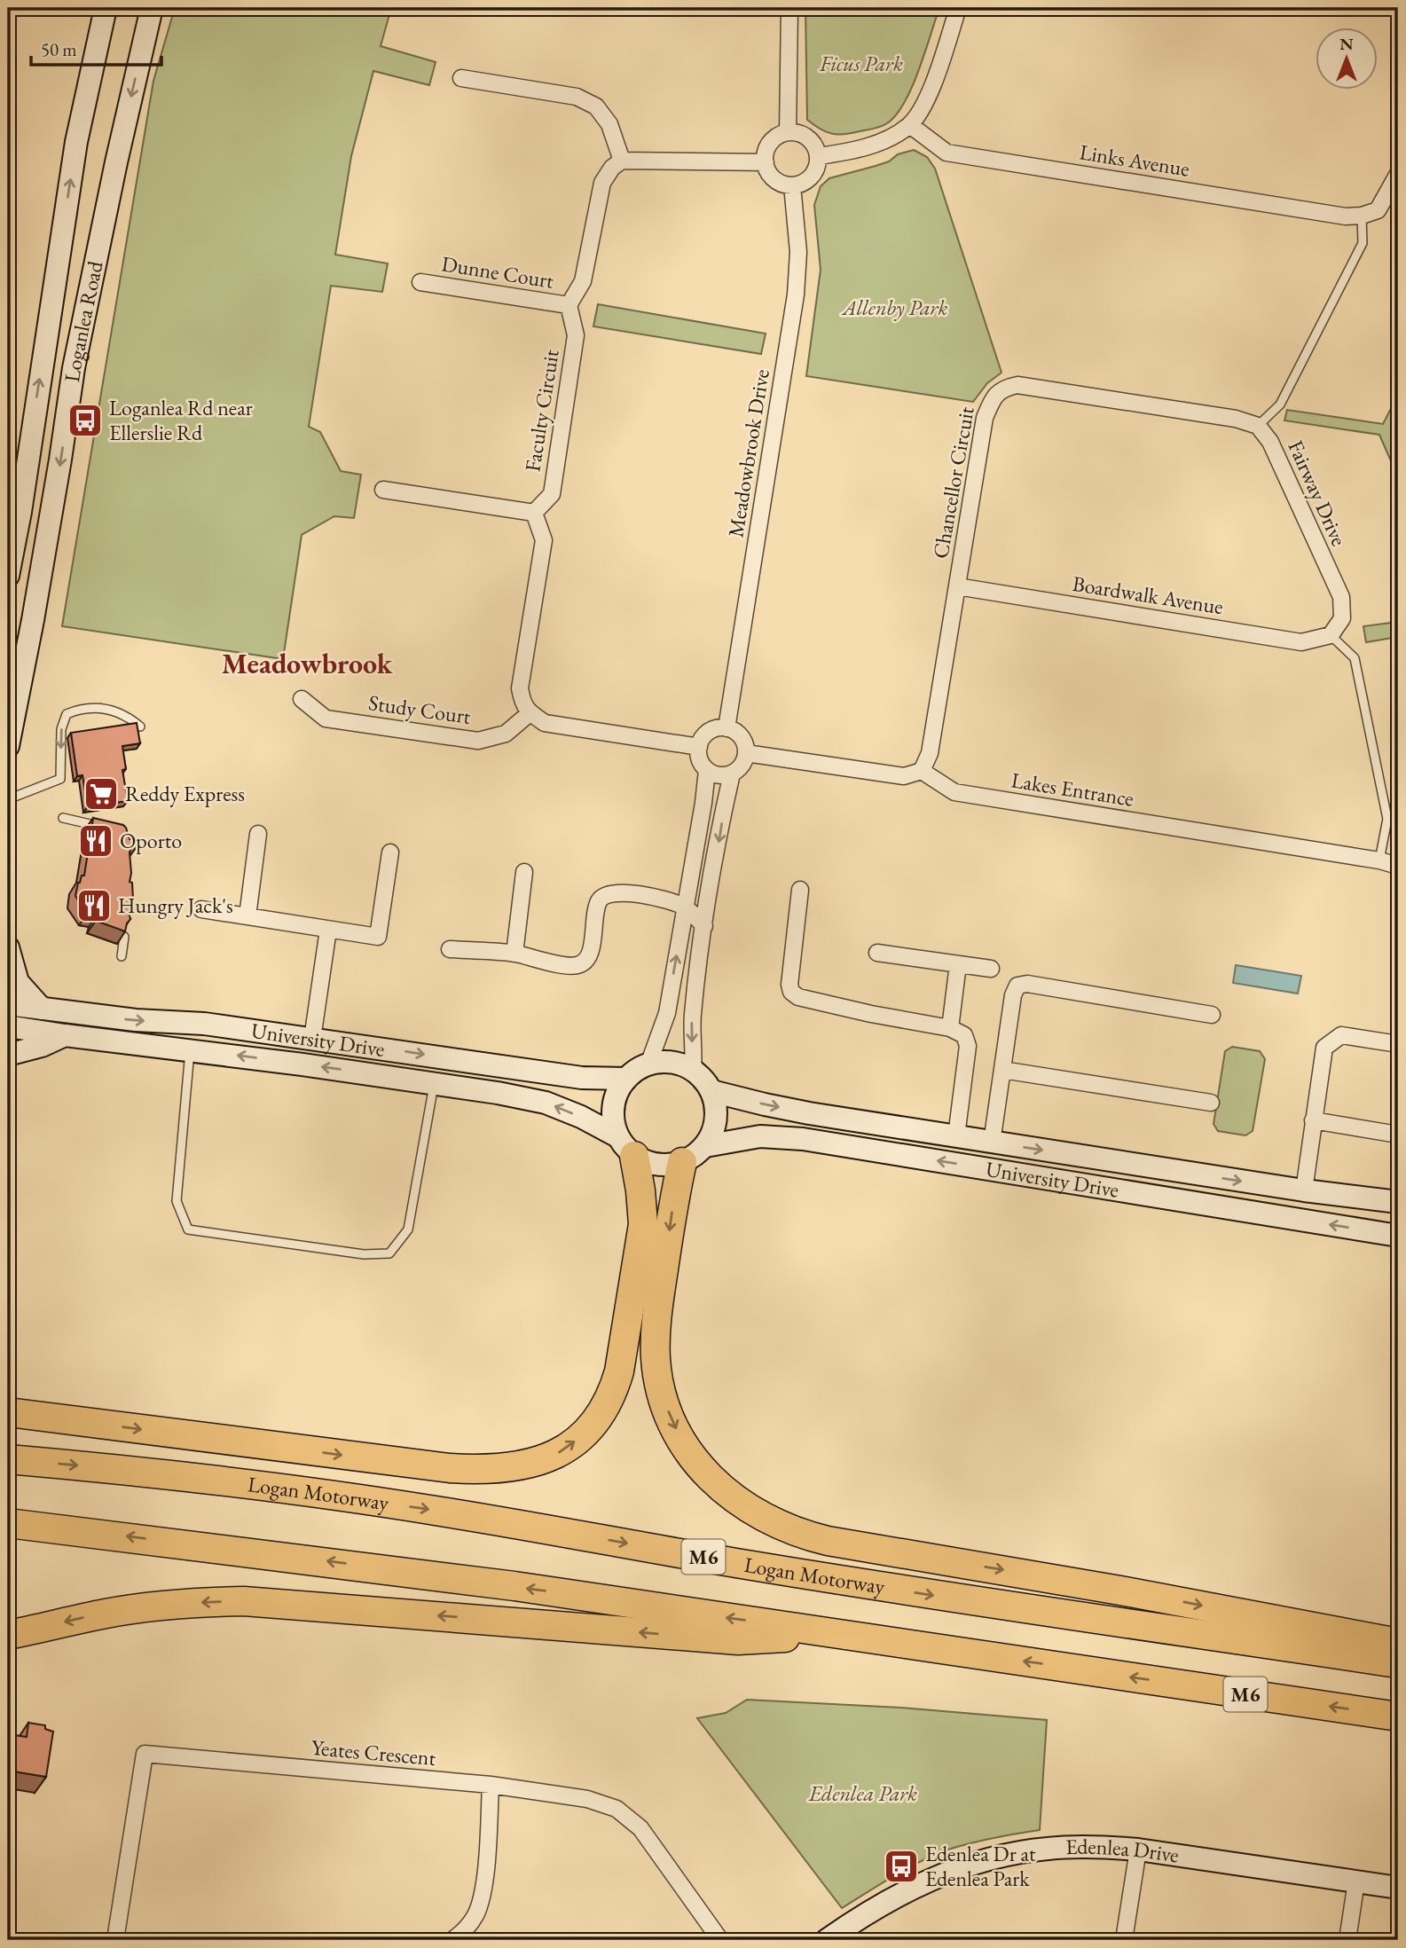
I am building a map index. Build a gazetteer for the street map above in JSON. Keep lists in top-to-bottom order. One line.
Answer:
{"streets":{"highway":["Logan Motorway","M6"],"main road":["Loganlea Road","University Drive","Edenlea Drive"],"street":["Links Avenue","Dunne Court","Faculty Circuit","Meadowbrook Drive","Chancellor Circuit","Fairway Drive","Boardwalk Avenue","Study Court","Lakes Entrance","Yeates Crescent"]},"crossings":[["Links Avenue","Fairway Drive"],["Dunne Court","Faculty Circuit"],["Chancellor Circuit","Fairway Drive"],["Chancellor Circuit","Boardwalk Avenue"],["Chancellor Circuit","Lakes Entrance"],["Fairway Drive","Boardwalk Avenue"]],"districts":["Meadowbrook"],"parks":["Ficus Park","Allenby Park","Edenlea Park"],"places":{"bus stop":["Loganlea Rd near Ellerslie Rd","Edenlea Dr at Edenlea Park"],"supermarket":["Reddy Express"],"restaurant":["Oporto","Hungry Jack's"]},"scale_bar":"50 m","north":"top"}
